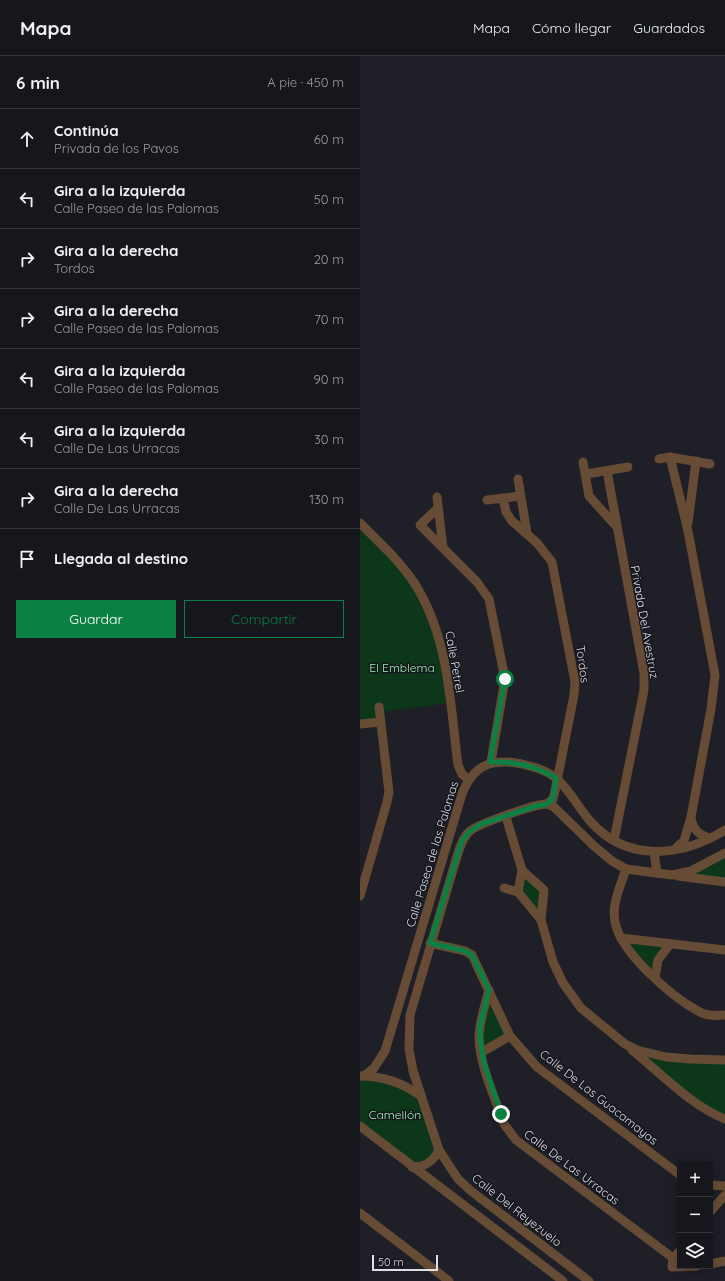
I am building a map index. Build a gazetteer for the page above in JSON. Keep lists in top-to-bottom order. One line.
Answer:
{"streets":{"street":["Privada Del Avestruz","Calle Petrel","Tordos","Calle Paseo de las Palomas","Calle De Las Guacamayas","Calle De Las Urracas","Calle Del Reyezuelo"]},"crossings":[["Calle Petrel","Calle Paseo de las Palomas"],["Tordos","Calle Paseo de las Palomas"],["Calle Paseo de las Palomas","Calle Del Reyezuelo"],["Calle De Las Guacamayas","Calle De Las Urracas"]],"parks":["El Emblema","Camellón"],"scale_bar":"50 m","page":{"header":"Mapa","nav":["Mapa","Cómo llegar","Guardados"],"heading":["6 min","A pie · 450 m"],"list":[["Continúa","Privada de los Pavos","60 m"],["Gira a la izquierda","Calle Paseo de las Palomas","50 m"],["Gira a la derecha","Tordos","20 m"],["Gira a la derecha","Calle Paseo de las Palomas","70 m"],["Gira a la izquierda","Calle Paseo de las Palomas","90 m"],["Gira a la izquierda","Calle De Las Urracas","30 m"],["Gira a la derecha","Calle De Las Urracas","130 m"],"Llegada al destino"],"buttons":["Guardar","Compartir"],"map_buttons":["+","−"],"scale":"50 m"}}
